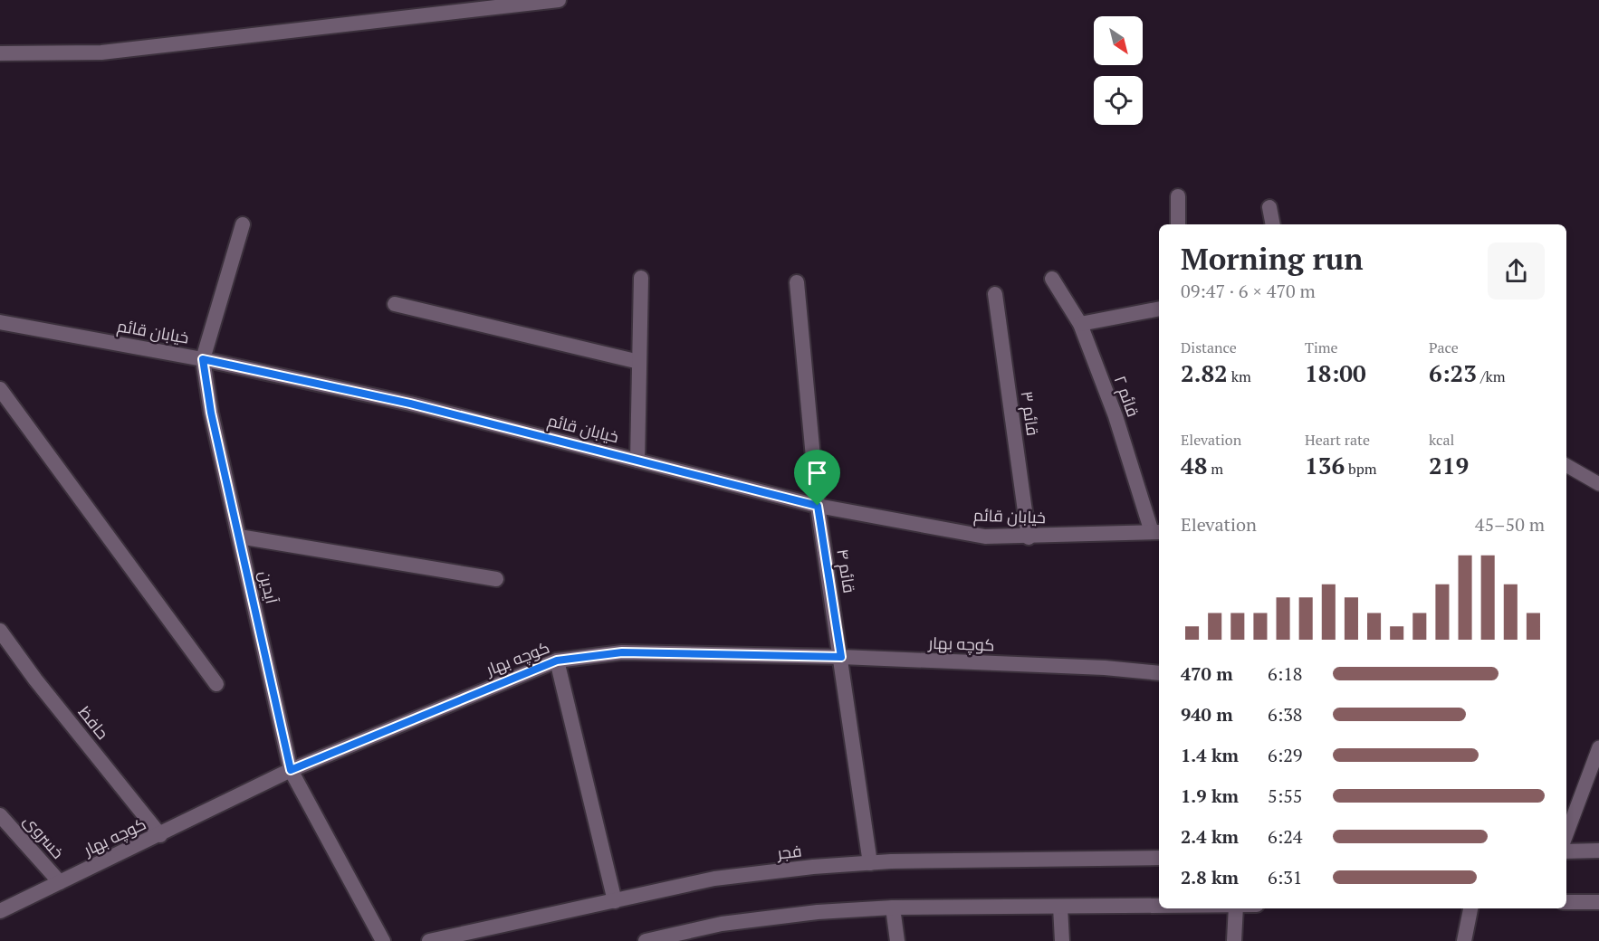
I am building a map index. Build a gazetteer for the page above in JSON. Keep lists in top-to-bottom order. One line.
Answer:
{"streets":{"street":["خیابان قائم","قائم ۲","قائم ۳","قائم ۴","آیدین","کوچه بهار","حافظ","خسروی","فجر"]},"crossings":[["خیابان قائم","قائم ۲"],["خیابان قائم","قائم ۳"],["خیابان قائم","قائم ۴"],["خیابان قائم","آیدین"],["قائم ۴","کوچه بهار"],["قائم ۴","فجر"],["آیدین","کوچه بهار"],["کوچه بهار","حافظ"],["کوچه بهار","خسروی"]],"north":"bottom right","page":{"heading":["Morning run","09:47 · 6 × 470 m"],"stats":[["Distance","2.82 km"],["Time","18:00"],["Pace","6:23 /km"],["Elevation","48 m"],["Heart rate","136 bpm"],["kcal","219"]],"chart":["Elevation","45–50 m"],"list":[{"name":"470 m","note":"6:18"},{"name":"940 m","note":"6:38"},{"name":"1.4 km","note":"6:29"},{"name":"1.9 km","note":"5:55"},{"name":"2.4 km","note":"6:24"},{"name":"2.8 km","note":"6:31"}]}}
